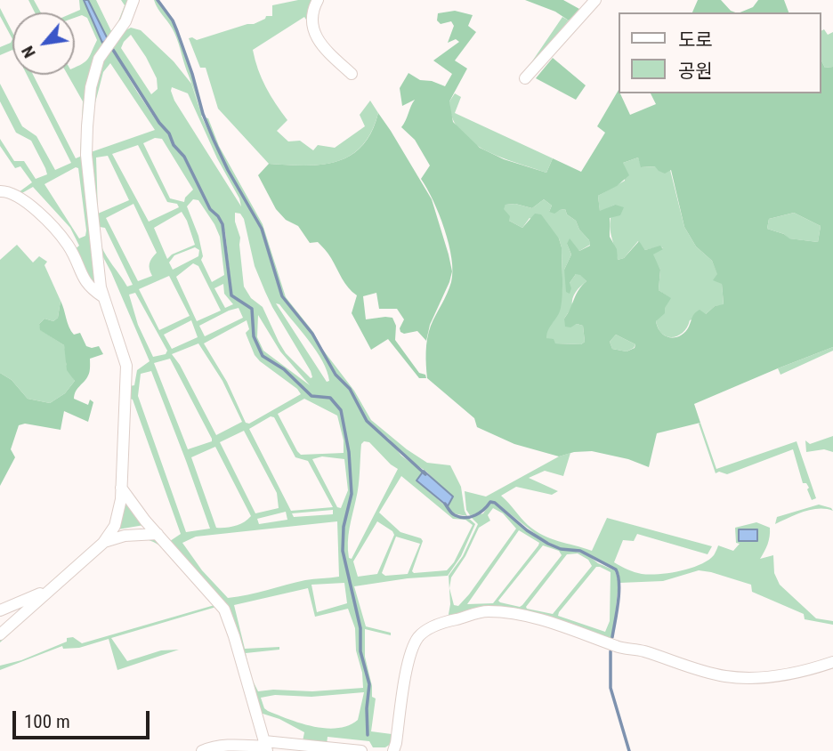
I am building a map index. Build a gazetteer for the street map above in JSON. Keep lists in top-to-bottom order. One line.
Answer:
{"legend":["도로","공원"],"scale_bar":"100 m","north":"bottom left"}
